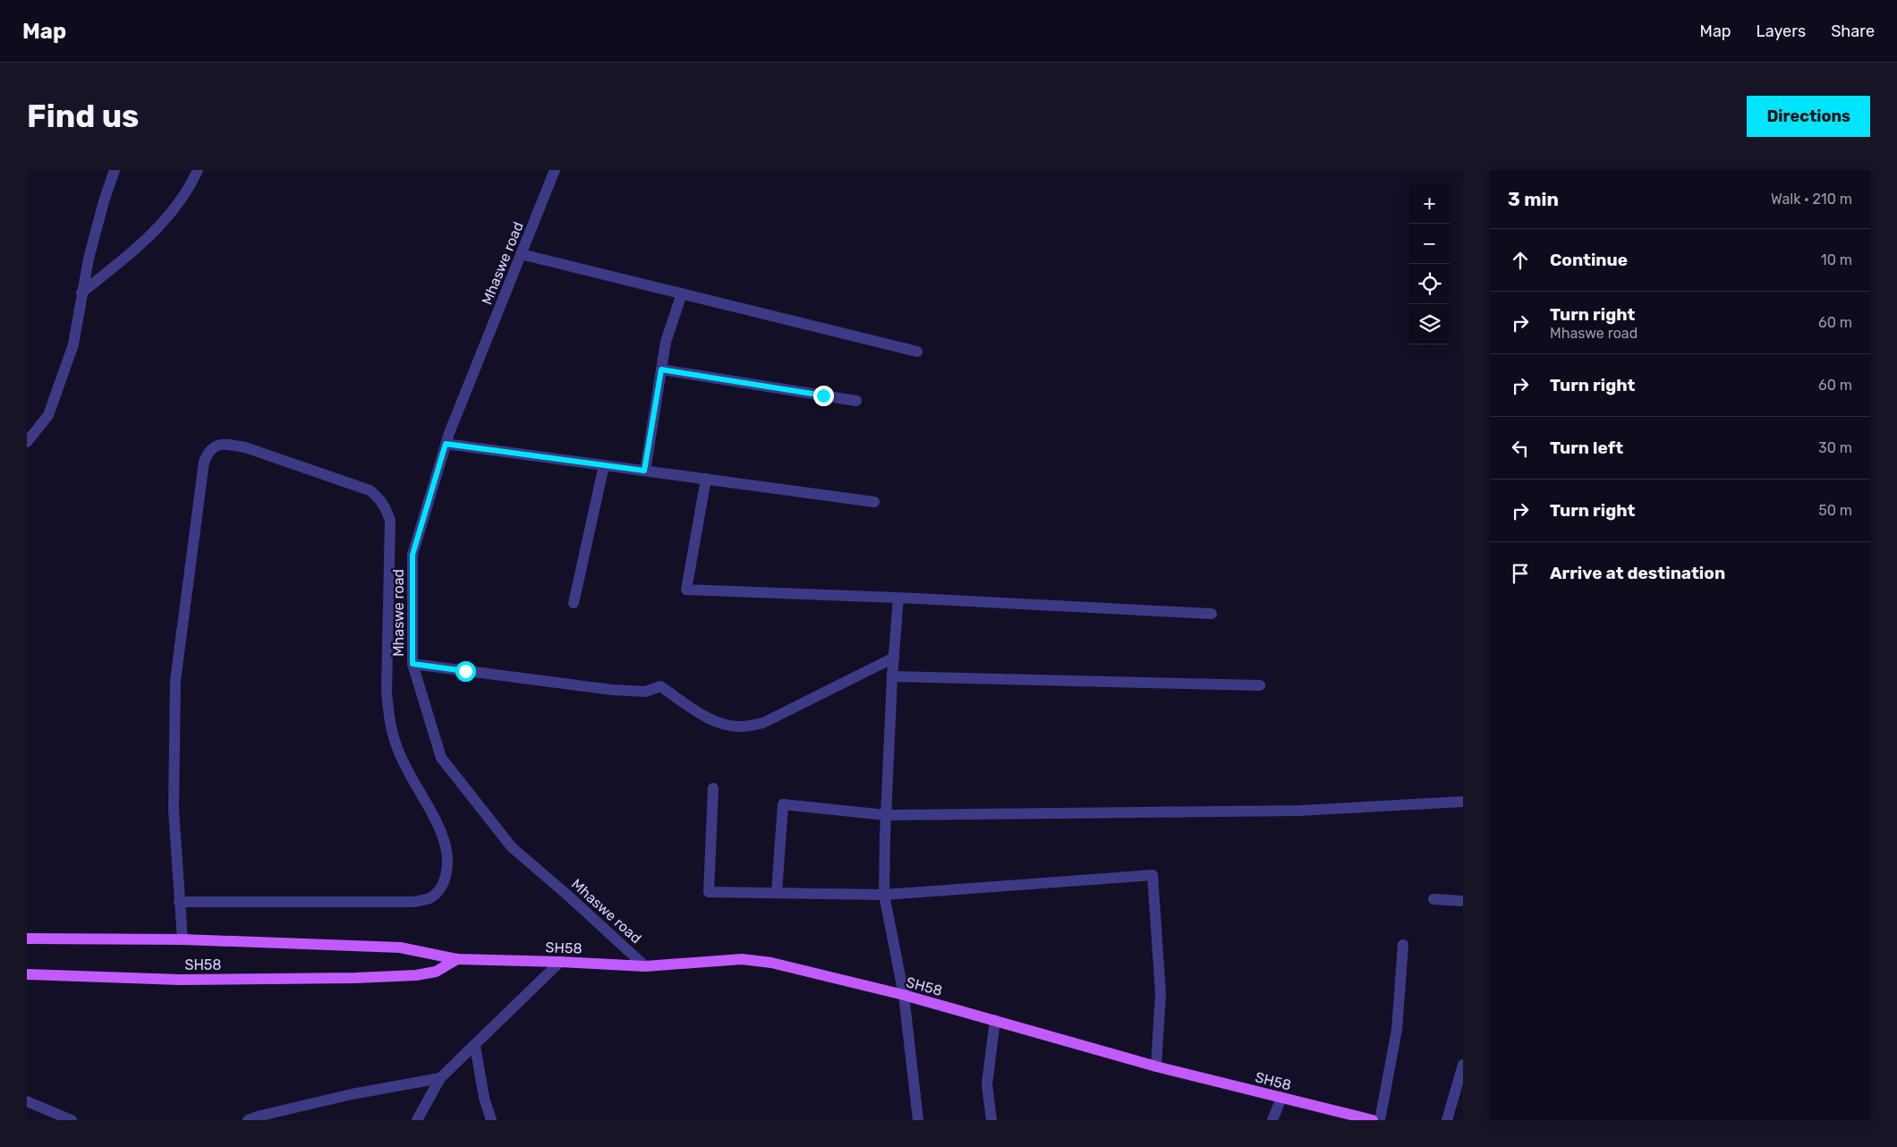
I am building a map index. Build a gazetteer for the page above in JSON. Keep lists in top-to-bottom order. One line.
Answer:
{"streets":{"main road":["SH58"],"street":["Mhaswe road"]},"crossings":[["Mhaswe road","SH58"]],"page":{"header":"Map","nav":["Map","Layers","Share"],"buttons":"Directions","title":"Find us","heading":["3 min","Walk · 210 m"],"map_buttons":["+","−"],"list":[["Continue","10 m"],["Turn right","Mhaswe road","60 m"],["Turn right","60 m"],["Turn left","30 m"],["Turn right","50 m"],"Arrive at destination"]}}
